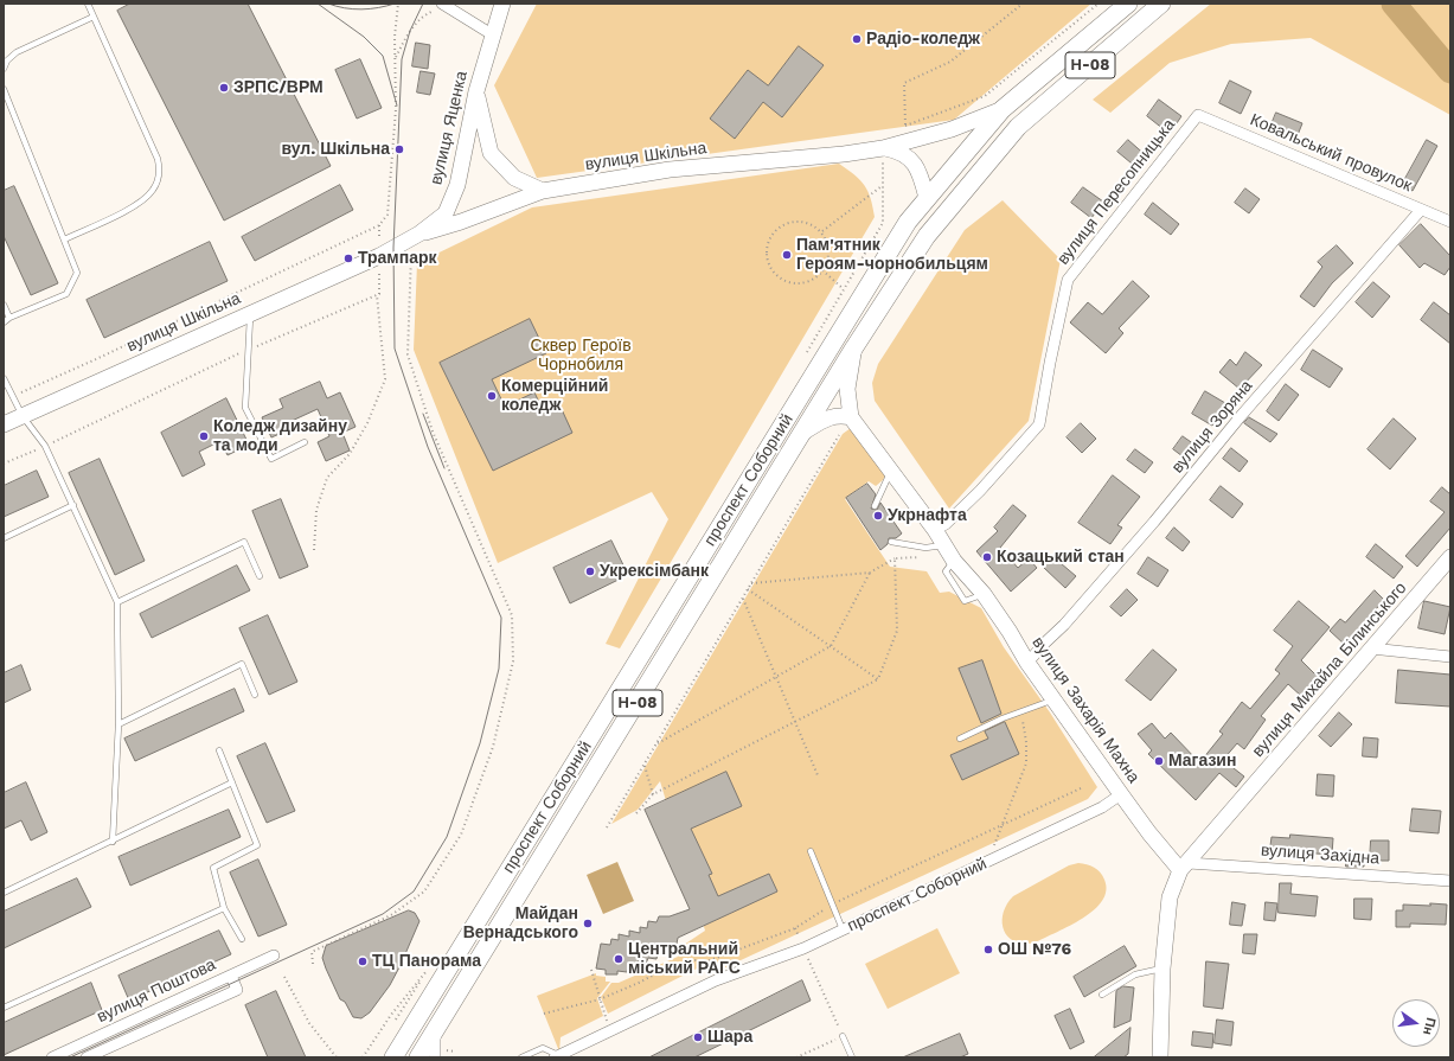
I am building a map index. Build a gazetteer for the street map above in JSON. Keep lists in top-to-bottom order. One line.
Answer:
{"streets":{"main road":["Н-08","проспект Соборний"],"street":["вулиця Яценка","Ковальський провулок","вулиця Шкільна","вулиця Пересопницька","вулиця Зоряна","вулиця Михайла Білинського","вулиця Захарія Махна","вулиця Західна","вулиця Поштова"]},"crossings":[["Н-08","вулиця Шкільна"],["Н-08","проспект Соборний"],["вулиця Яценка","вулиця Шкільна"],["Ковальський провулок","вулиця Пересопницька"],["Ковальський провулок","вулиця Зоряна"],["вулиця Шкільна","проспект Соборний"],["вулиця Пересопницька","вулиця Захарія Махна"],["вулиця Зоряна","вулиця Захарія Махна"],["проспект Соборний","вулиця Захарія Махна"],["вулиця Михайла Білинського","вулиця Захарія Махна"],["вулиця Михайла Білинського","вулиця Західна"],["вулиця Захарія Махна","вулиця Західна"]],"parks":["Сквер Героїв Чорнобиля"],"places":["Радіо-коледж","ЗРПС/ВРМ","вул. Шкільна","Пам'ятник Героям-чорнобильцям","Трампарк","Комерційний коледж","Коледж дизайну та моди","Укрнафта","Козацький стан","Укрексімбанк","Магазин","Майдан Вернадського","ОШ №76","Центральний міський РАГС","ТЦ Панорама","Шара"],"north":"right"}
